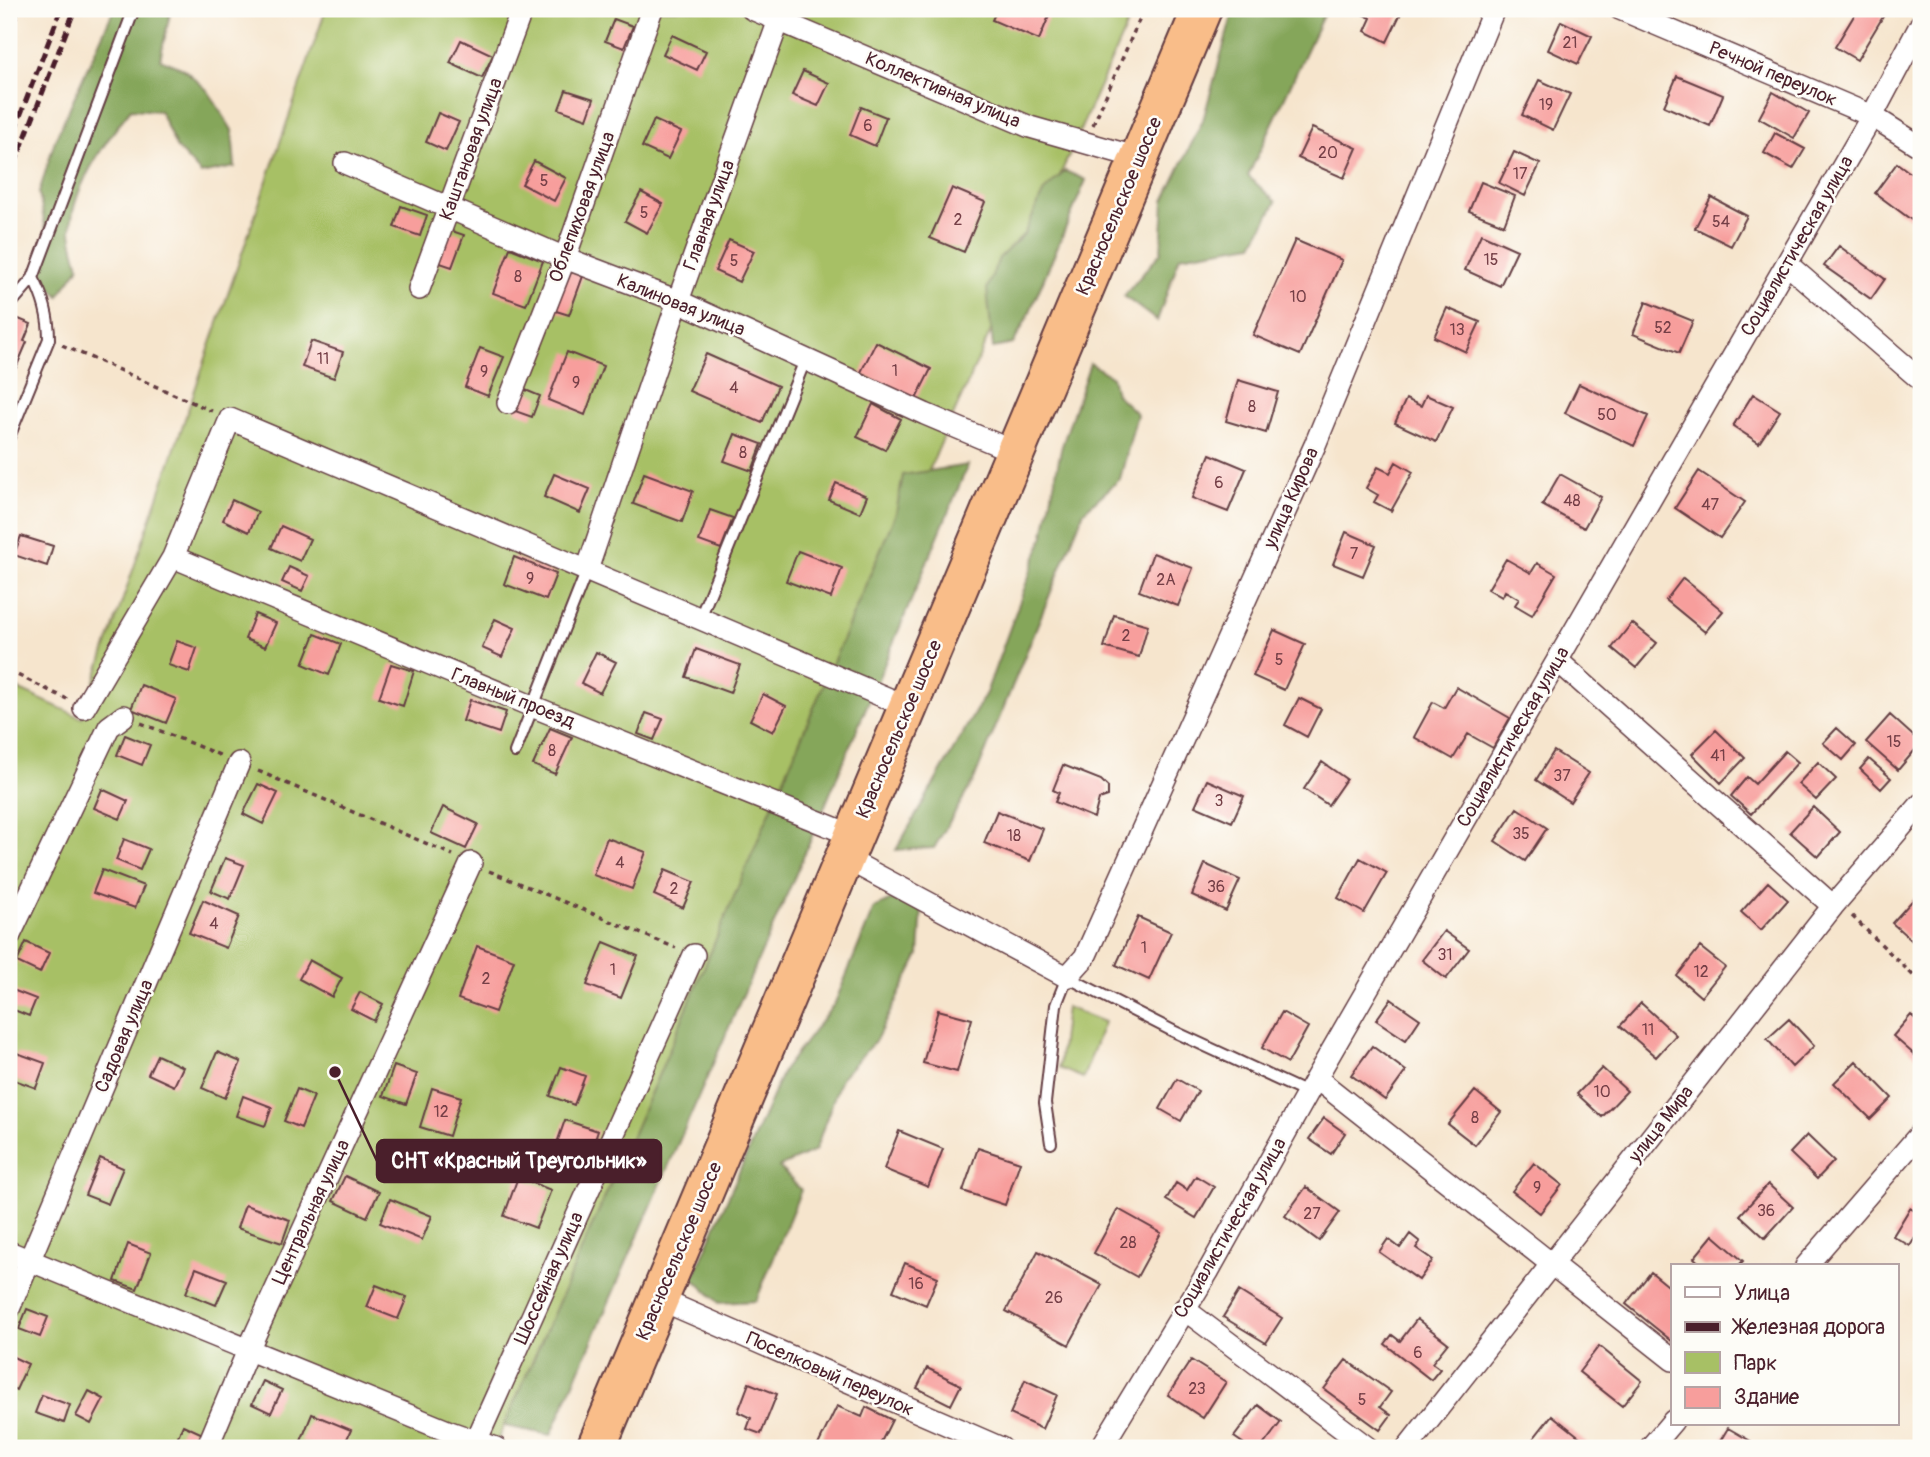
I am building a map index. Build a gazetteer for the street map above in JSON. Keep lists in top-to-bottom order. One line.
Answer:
{"streets":{"highway":["Красносельское шоссе"],"street":["Речной переулок","Коллективная улица","Каштановая улица","Облепиховая улица","Главная улица","Социалистическая улица","Калиновая улица","улица Кирова","Главный проезд","Садовая улица","улица Мира","Центральная улица","Шоссейная улица","Поселковый переулок"]},"crossings":[["Речной переулок","Социалистическая улица"],["Коллективная улица","Красносельское шоссе"],["Коллективная улица","Главная улица"],["Каштановая улица","Калиновая улица"],["Красносельское шоссе","Калиновая улица"],["Красносельское шоссе","Главный проезд"],["Красносельское шоссе","Поселковый переулок"],["Облепиховая улица","Калиновая улица"],["Главная улица","Калиновая улица"],["улица Кирова","Главный проезд"]],"places":["СНТ «Красный Треугольник»"],"house_numbers":["21","19","6","20","17","5","5","2","54","15","5","8","10","52","13","11","1","9","9","4","8","50","8","6","48","47","7","9","2А","2","5","15","8","41","37","3","35","18","4","36","2","4","1","31","1","12","2","11","10","12","8","9","36","27","28","16","26","6","23","5"],"legend":["Улица","Железная дорога","Парк","Здание"]}
